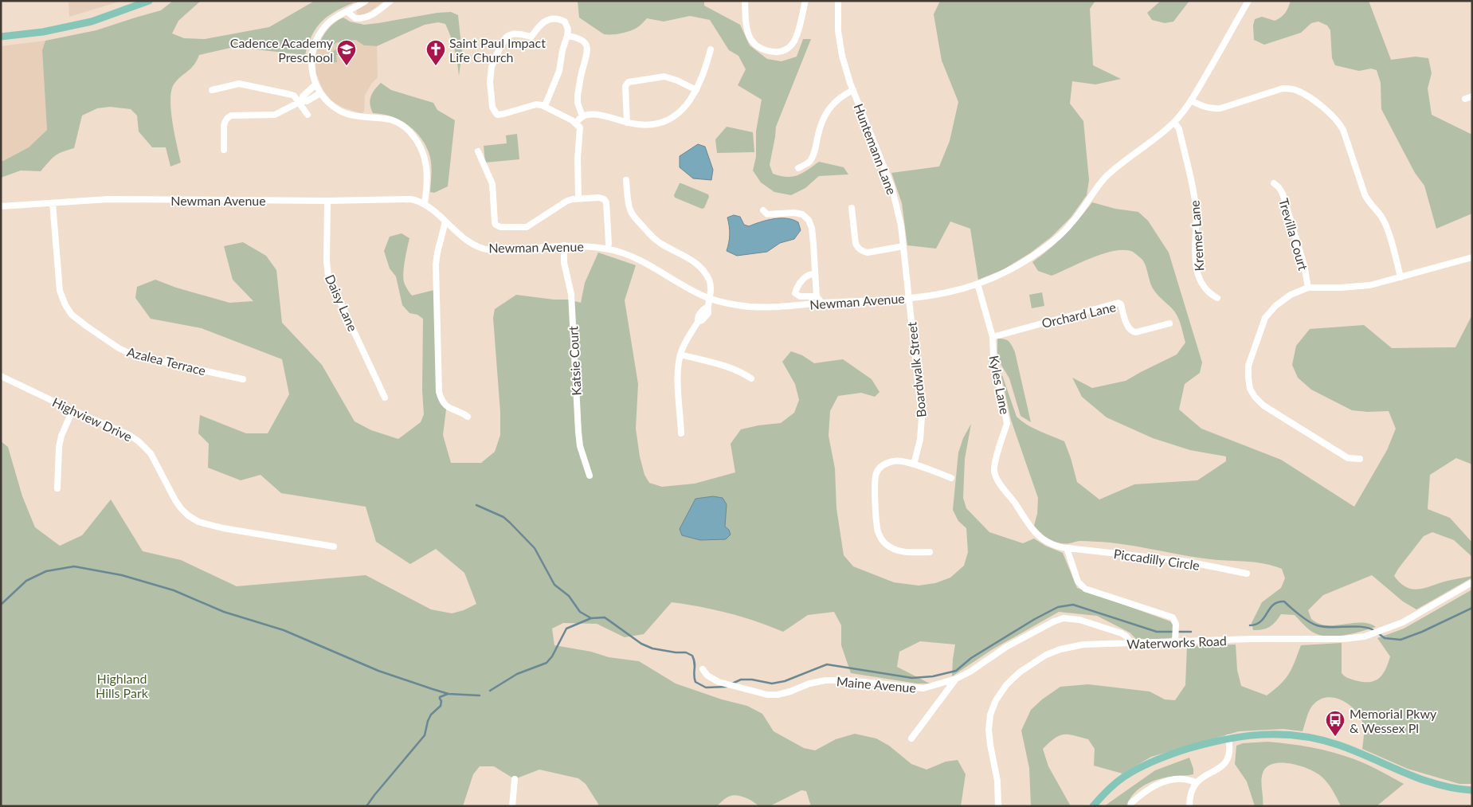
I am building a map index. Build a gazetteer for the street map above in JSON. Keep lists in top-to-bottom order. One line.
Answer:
{"streets":{"street":["Huntemann Lane","Newman Avenue","Trevilla Court","Kremer Lane","Daisy Lane","Orchard Lane","Azalea Terrace","Katsie Court","Boardwalk Street","Kyles Lane","Highview Drive","Piccadilly Circle","Waterworks Road","Maine Avenue"]},"crossings":[["Huntemann Lane","Newman Avenue"],["Huntemann Lane","Boardwalk Street"],["Newman Avenue","Kremer Lane"],["Newman Avenue","Daisy Lane"],["Newman Avenue","Azalea Terrace"],["Newman Avenue","Katsie Court"],["Newman Avenue","Boardwalk Street"],["Newman Avenue","Kyles Lane"],["Orchard Lane","Kyles Lane"],["Kyles Lane","Piccadilly Circle"],["Waterworks Road","Maine Avenue"]],"parks":["Highland Hills Park"],"places":{"school or university":["Cadence Academy Preschool"],"church":["Saint Paul Impact Life Church"],"bus stop":["Memorial Pkwy & Wessex Pl"]}}
